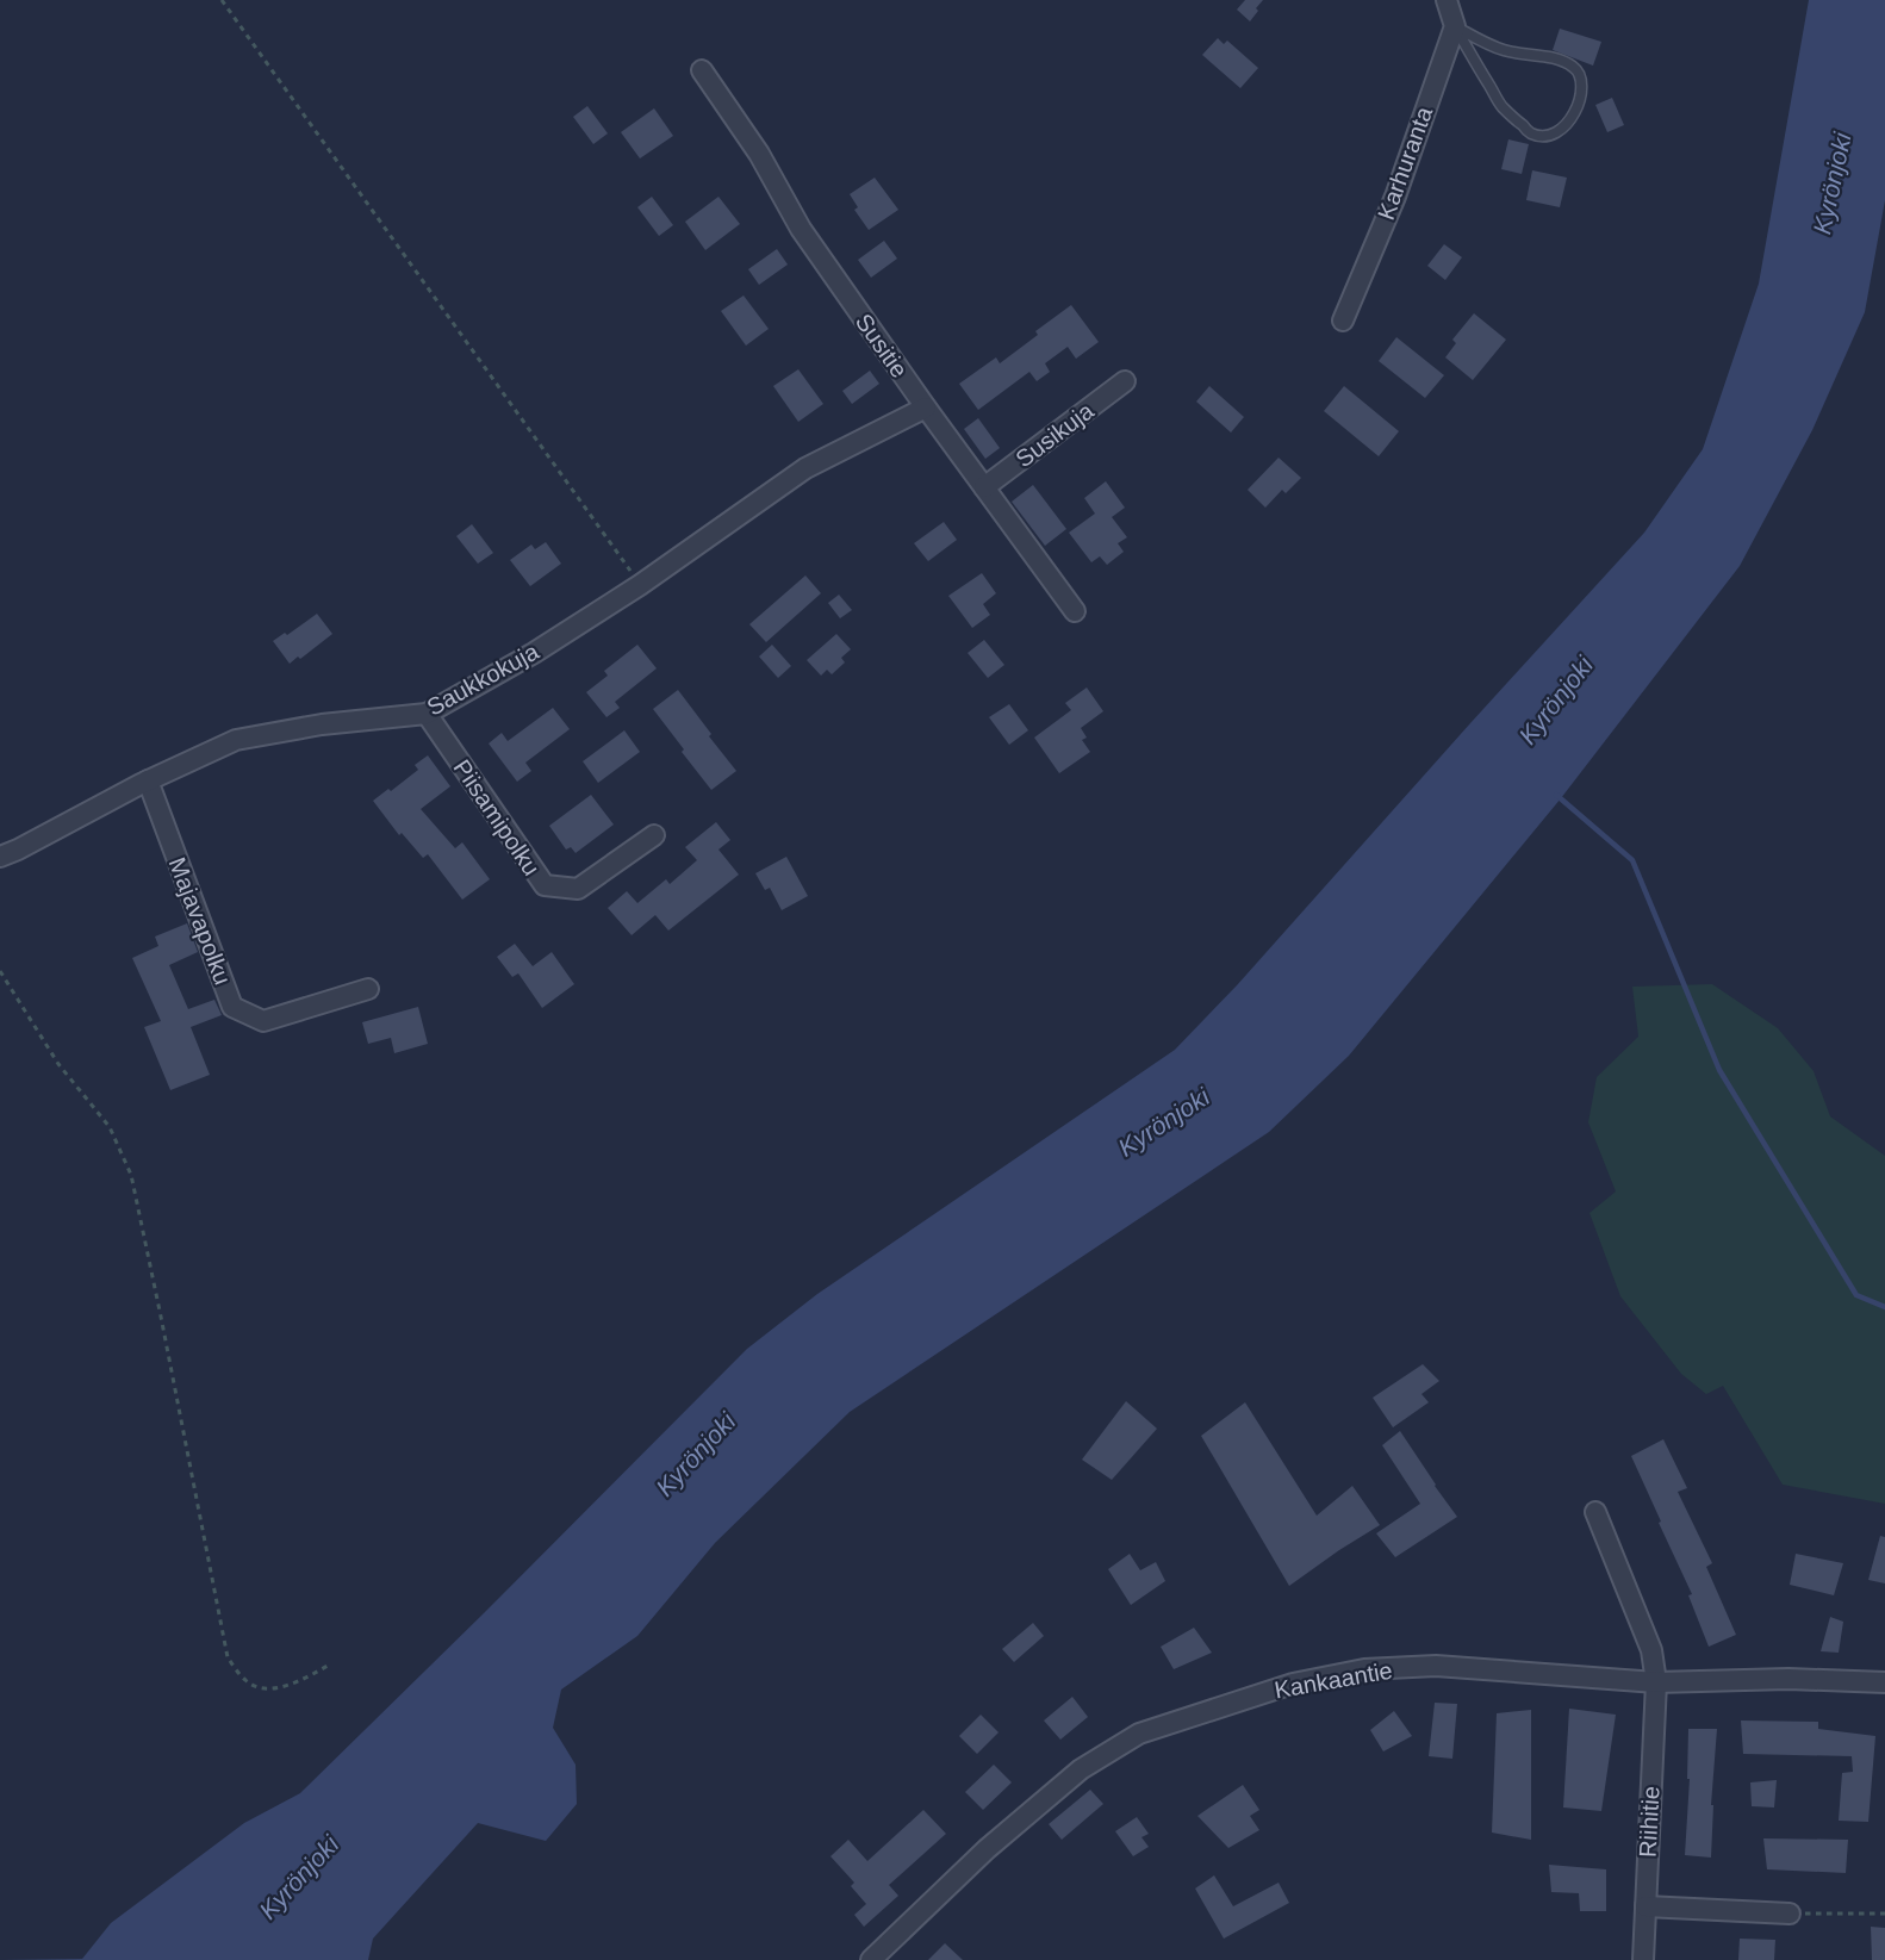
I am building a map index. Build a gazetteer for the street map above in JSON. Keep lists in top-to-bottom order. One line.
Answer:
{"streets":{"street":["Karhuranta","Susitie","Susikuja","Saukkokuja","Piisamipolku","Majavapolku","Kankaantie","Riihitie"]},"crossings":[["Susitie","Susikuja"],["Susitie","Saukkokuja"],["Saukkokuja","Piisamipolku"],["Saukkokuja","Majavapolku"],["Kankaantie","Riihitie"]],"water":["Kyrönjoki"]}
